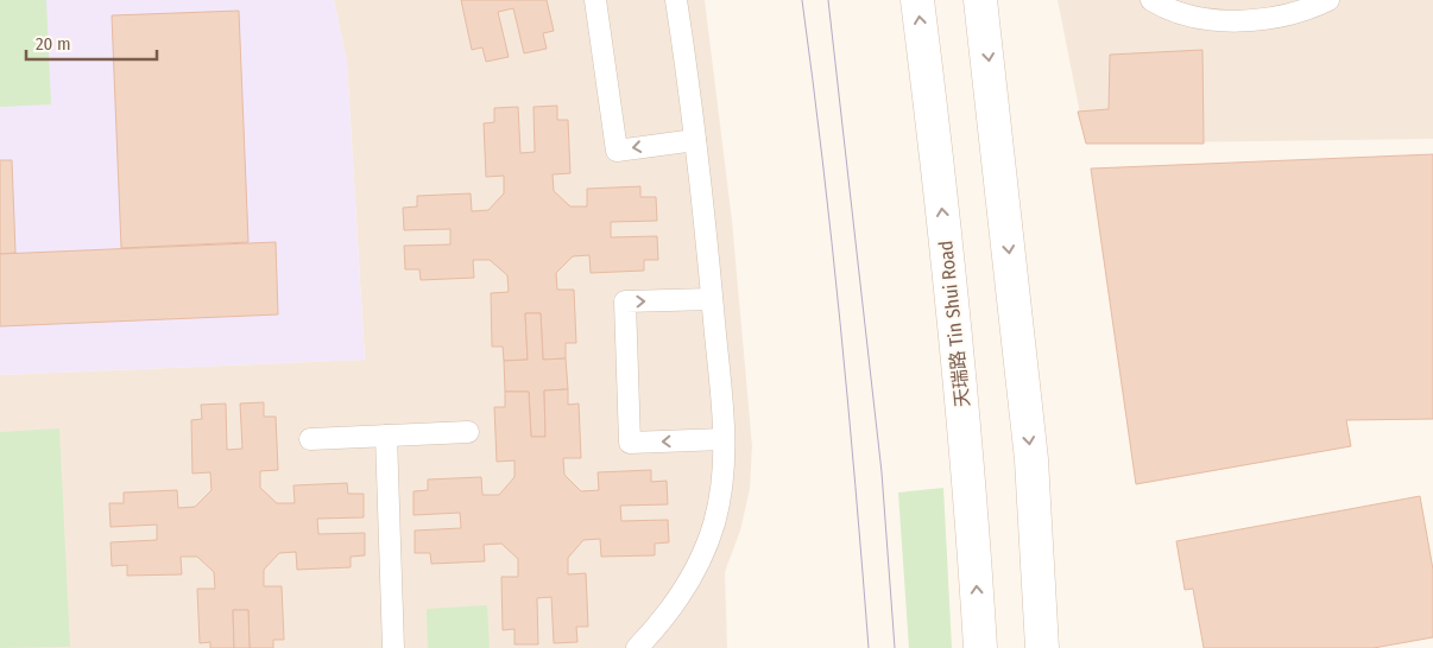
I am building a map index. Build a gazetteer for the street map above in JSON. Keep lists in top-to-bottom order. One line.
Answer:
{"streets":{"main road":["天瑞路 Tin Shui Road"]},"scale_bar":"20 m"}
